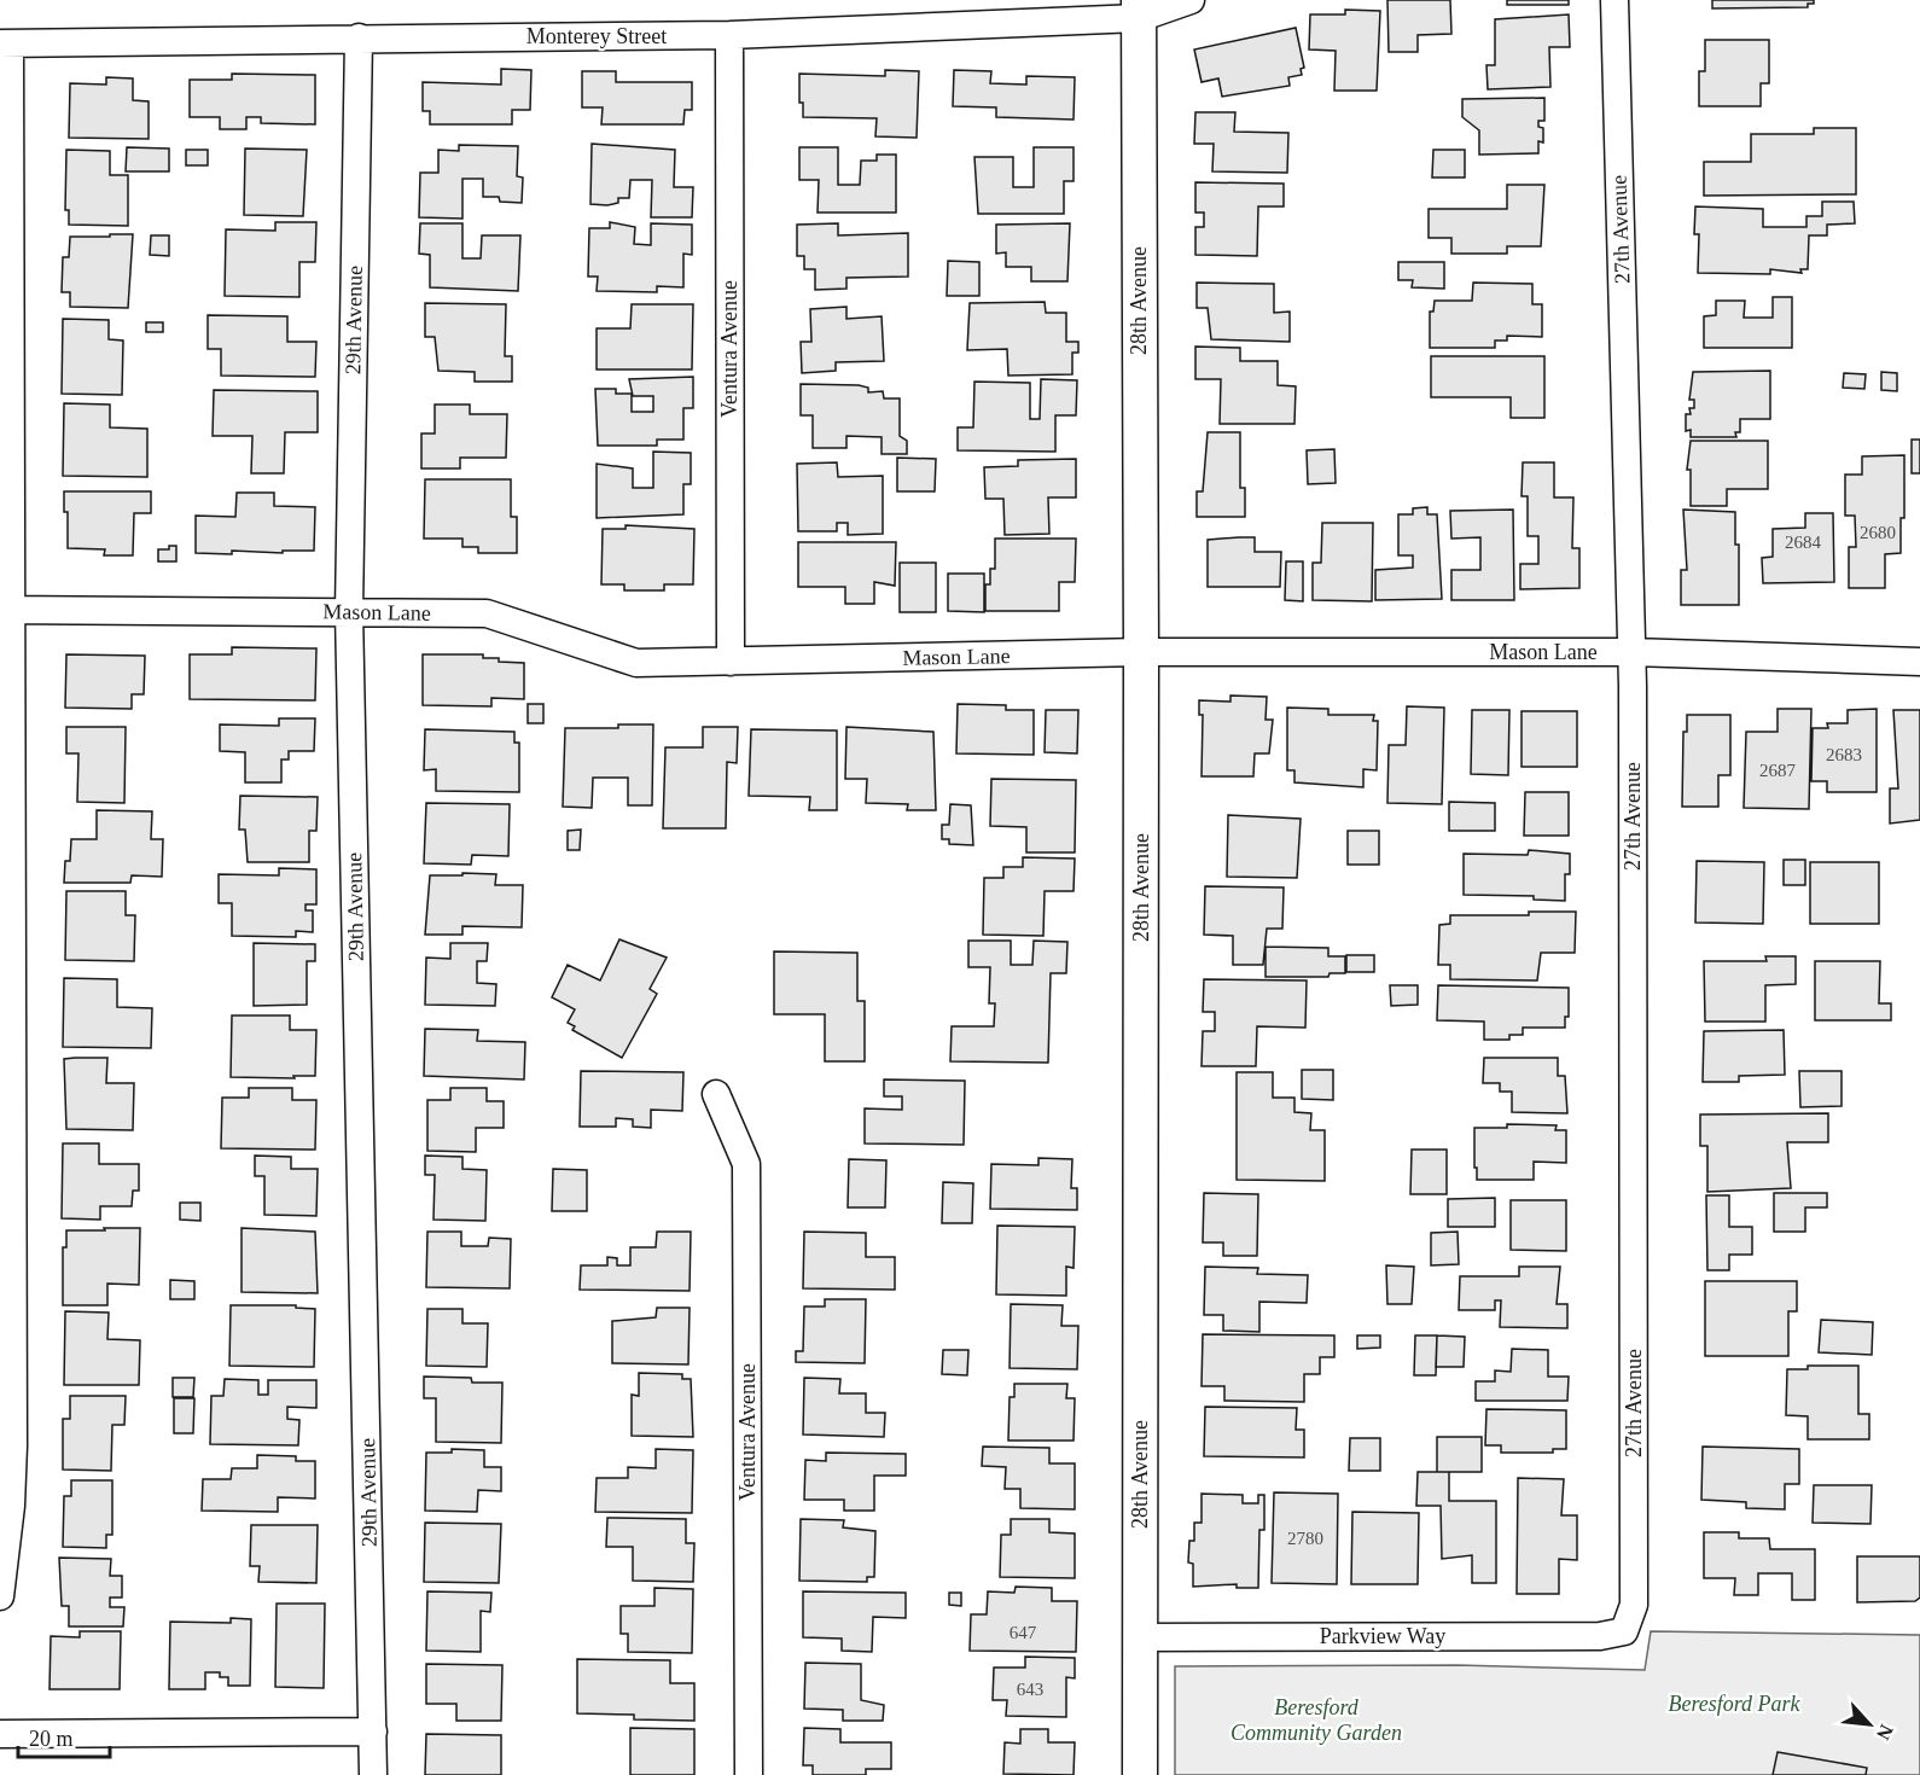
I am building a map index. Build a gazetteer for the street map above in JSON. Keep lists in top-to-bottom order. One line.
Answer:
{"streets":{"street":["Monterey Street","27th Avenue","28th Avenue","29th Avenue","Ventura Avenue","Mason Lane","Parkview Way"]},"crossings":[["Monterey Street","28th Avenue"],["Monterey Street","29th Avenue"],["Monterey Street","Ventura Avenue"],["27th Avenue","Mason Lane"],["27th Avenue","Parkview Way"],["28th Avenue","Mason Lane"],["28th Avenue","Parkview Way"],["29th Avenue","Mason Lane"],["Ventura Avenue","Mason Lane"]],"parks":["Beresford Park","Beresford Community Garden"],"house_numbers":["2680","2684","2683","2687","2780","647","643"],"scale_bar":"20 m","north":"bottom right"}
